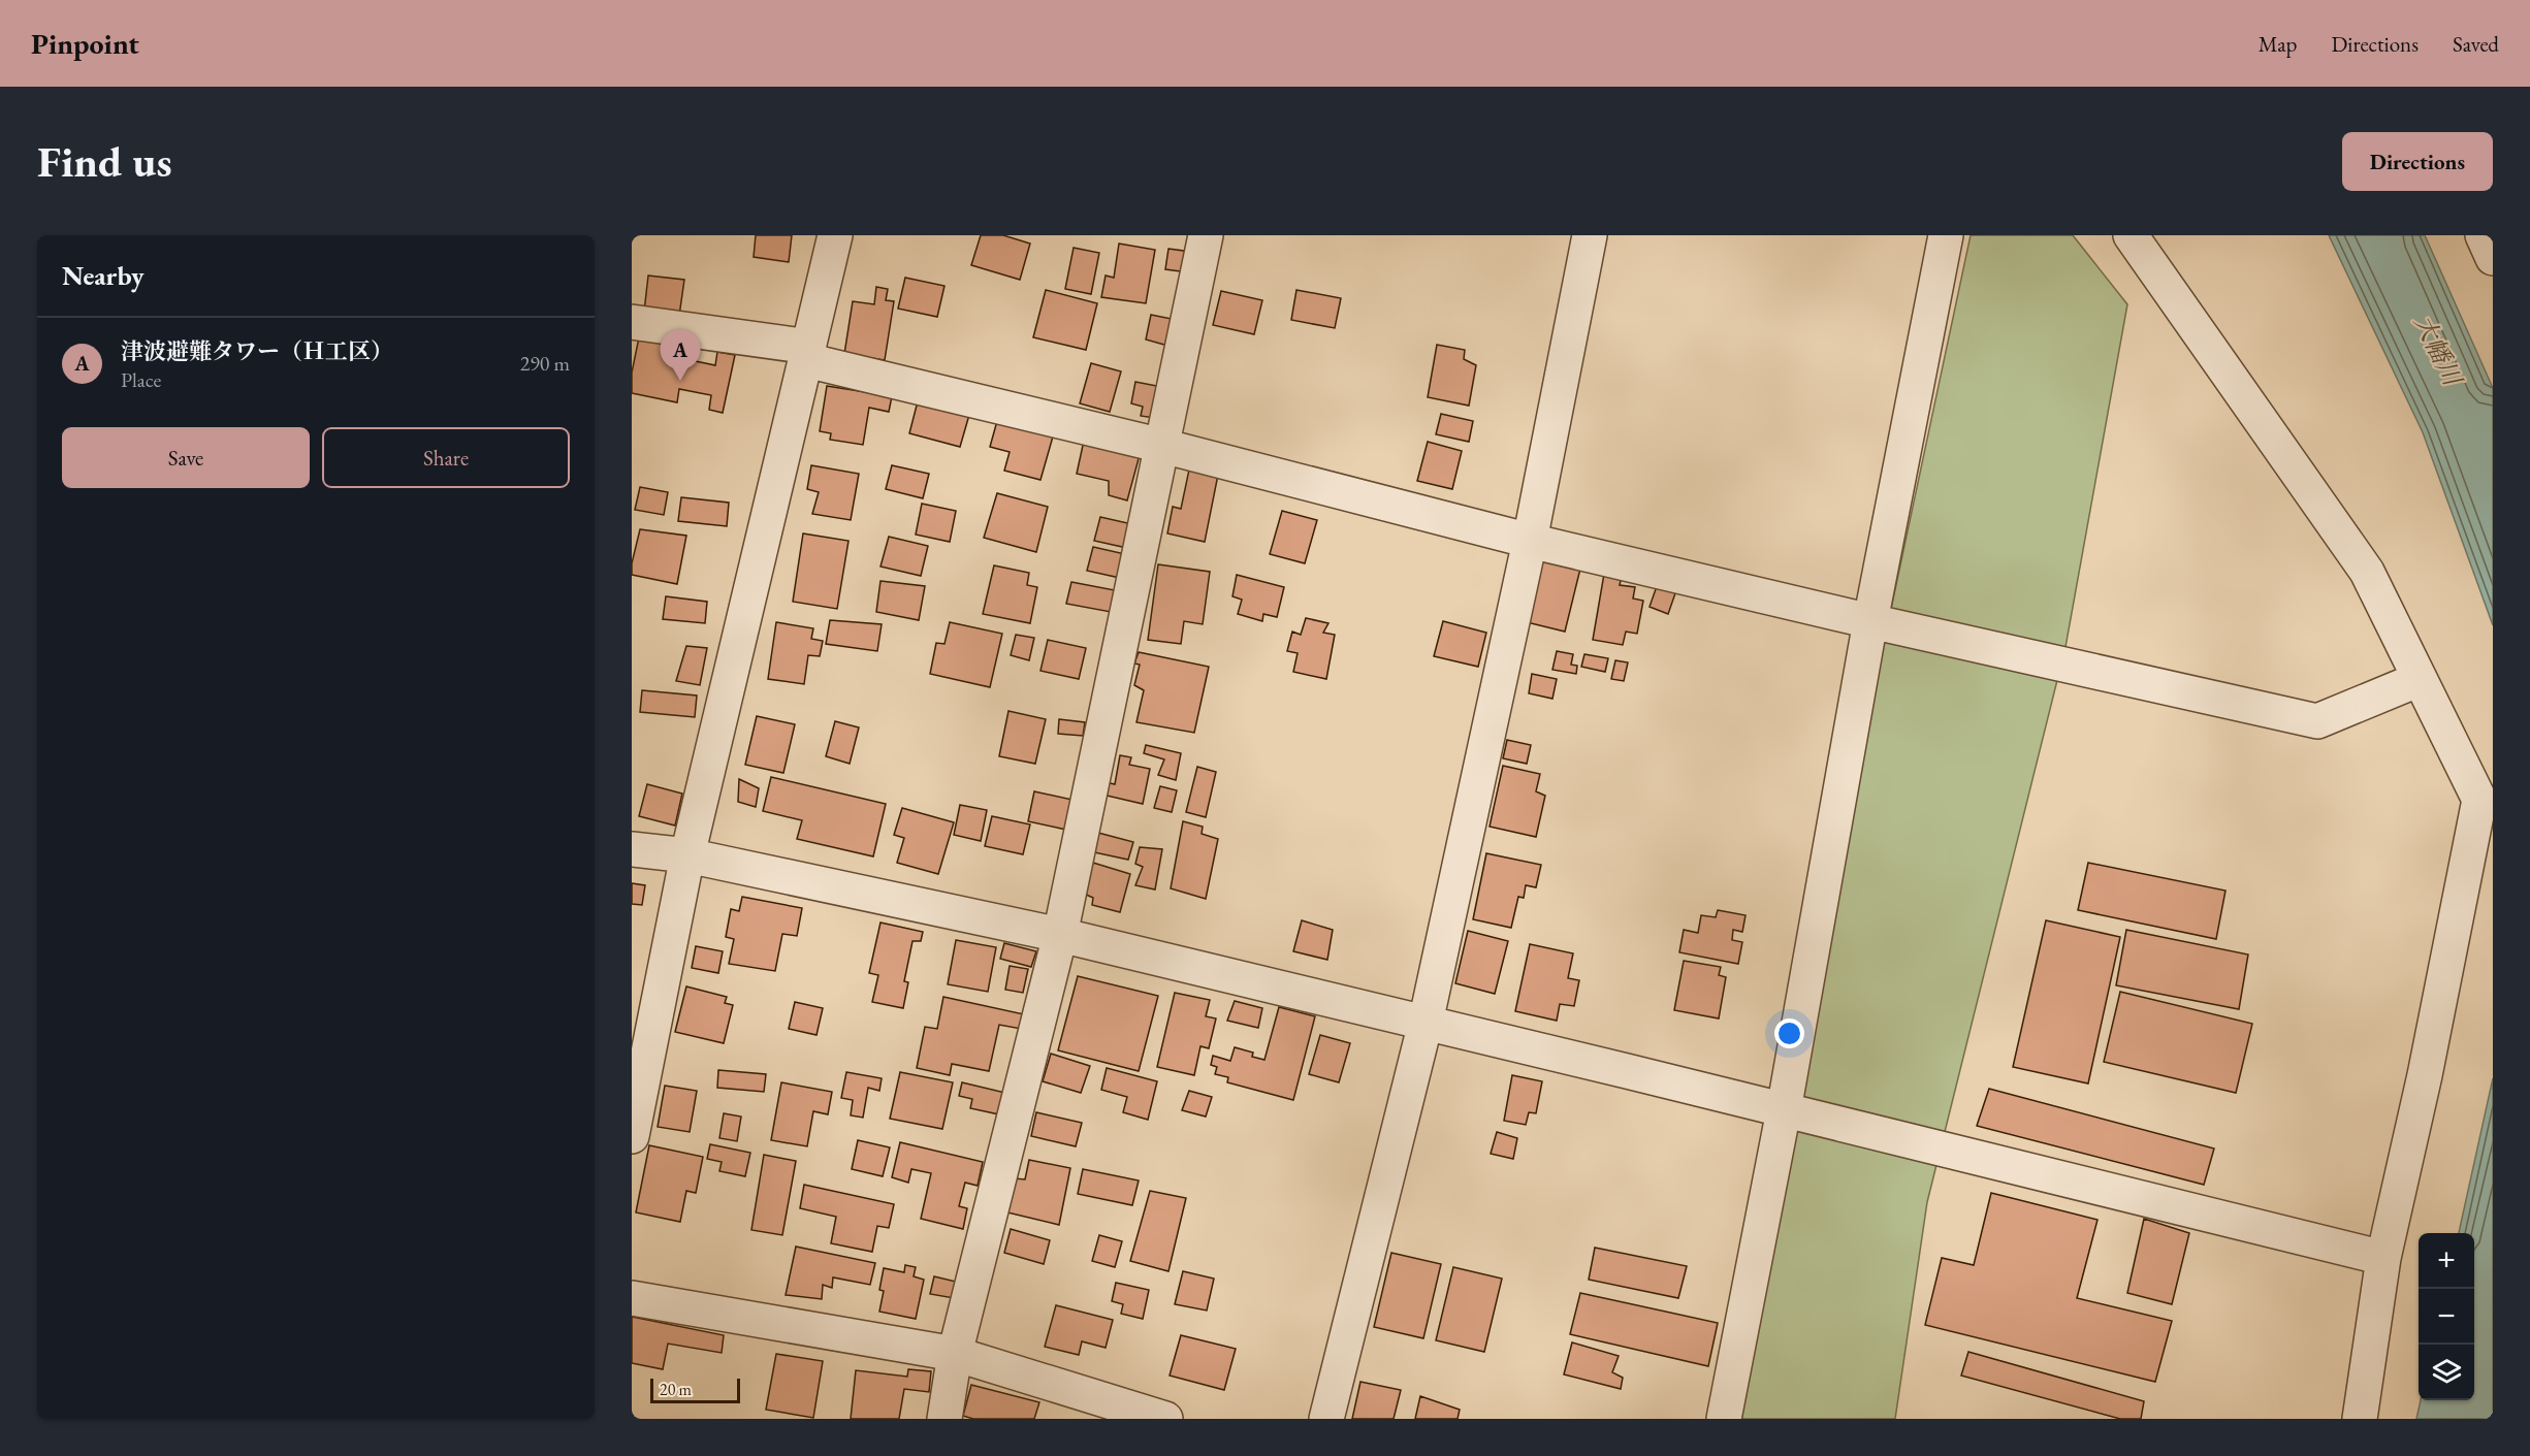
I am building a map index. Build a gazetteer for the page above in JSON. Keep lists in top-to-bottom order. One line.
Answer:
{"water":["大幡川"],"scale_bar":"20 m","page":{"header":"Pinpoint","nav":["Map","Directions","Saved"],"buttons":["Directions",["Save","Share"]],"title":"Find us","heading":"Nearby","list":[{"mark":"A","name":"津波避難タワー（Ｈ工区）","note":"Place","value":"290 m"}],"pins":"A","map_buttons":["+","−"],"scale":"20 m"}}
